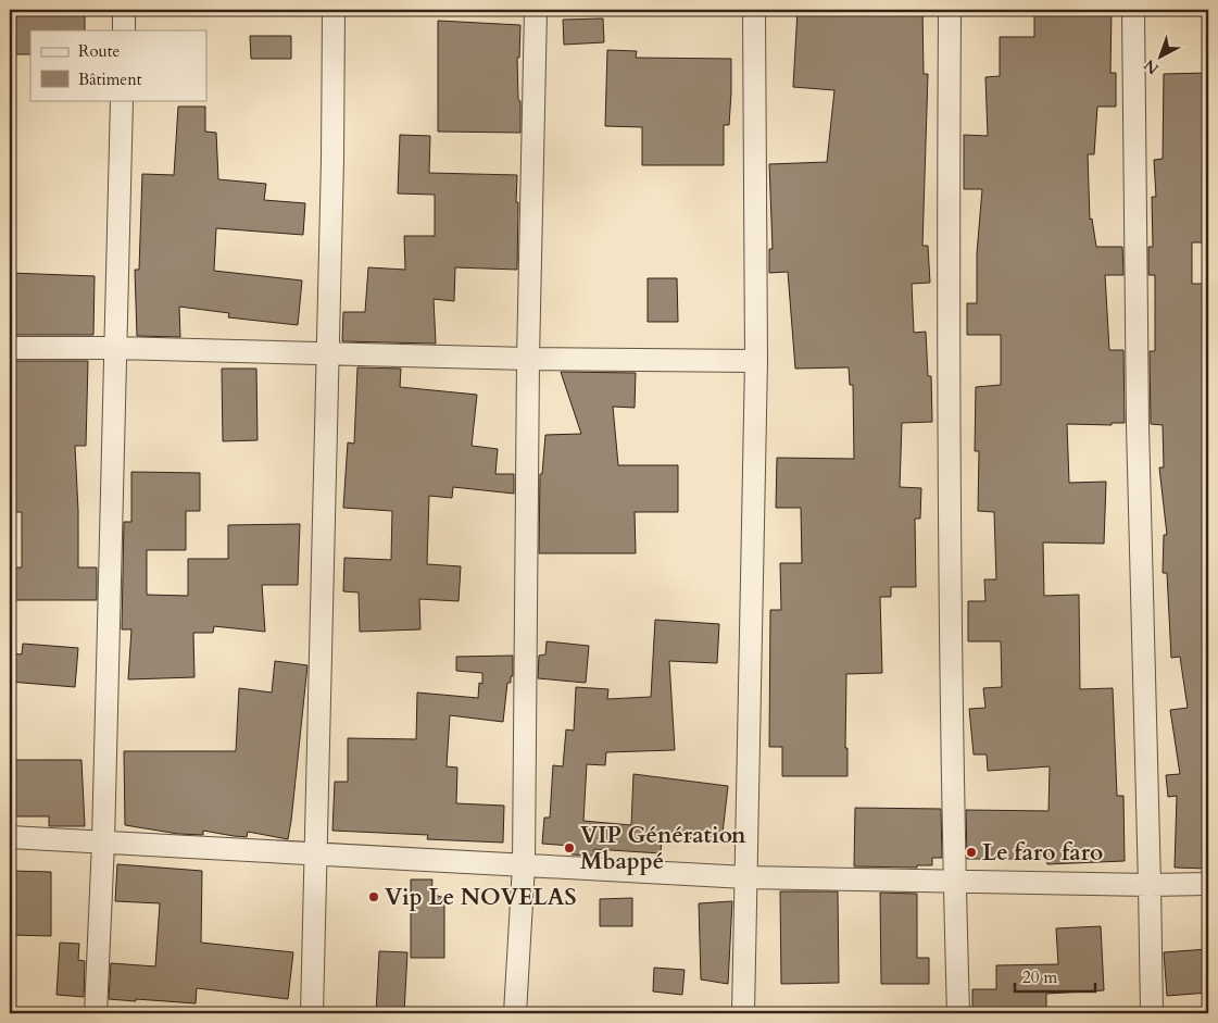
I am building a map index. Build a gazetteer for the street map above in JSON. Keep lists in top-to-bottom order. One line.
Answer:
{"places":["VIP Génération Mbappé","Le faro faro","Vip Le NOVELAS"],"legend":["Route","Bâtiment"],"scale_bar":"20 m","north":"bottom left"}
